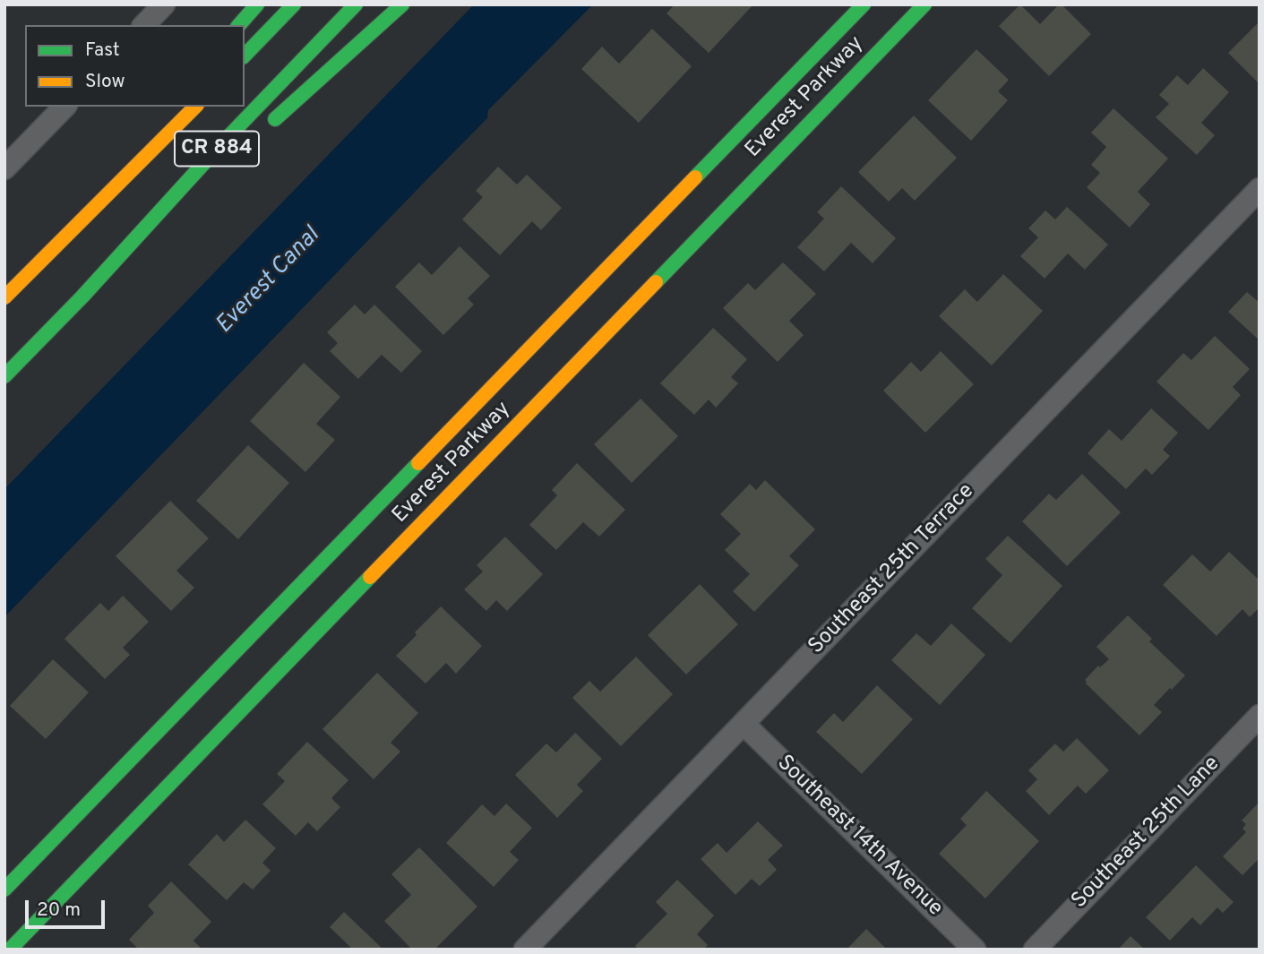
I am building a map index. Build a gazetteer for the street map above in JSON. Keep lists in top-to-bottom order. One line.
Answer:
{"streets":{"main road":["Everest Parkway","CR 884"],"street":["Southeast 25th Terrace","Southeast 25th Lane","Southeast 14th Avenue"]},"crossings":[["Southeast 25th Terrace","Southeast 14th Avenue"]],"water":["Everest Canal"],"legend":["Fast","Slow"],"scale_bar":"20 m"}
